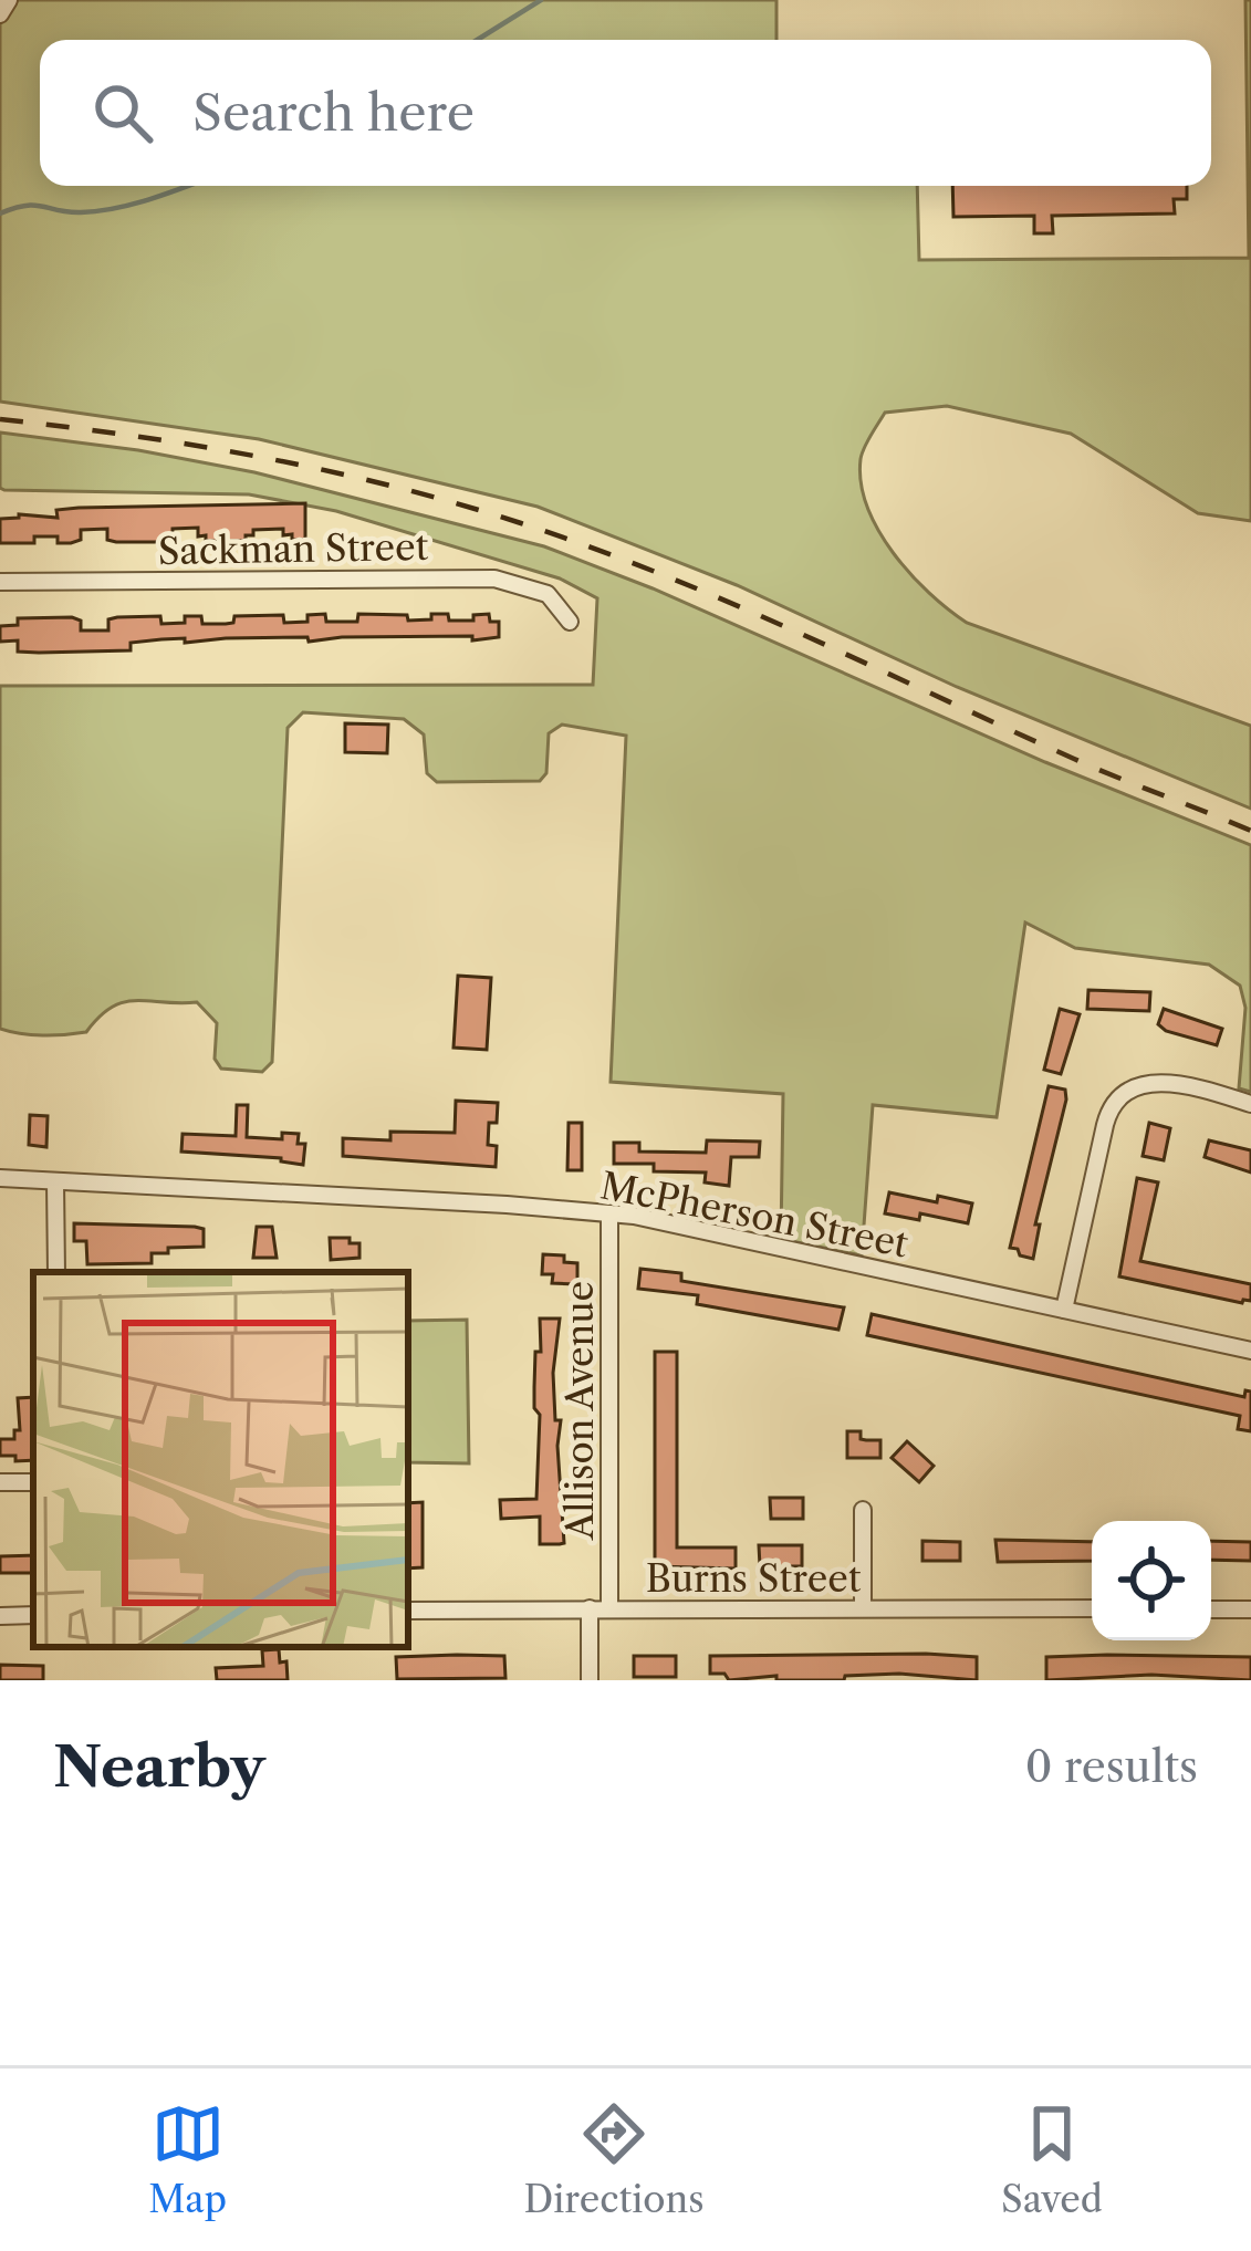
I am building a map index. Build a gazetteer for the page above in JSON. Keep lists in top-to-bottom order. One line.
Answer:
{"streets":{"street":["Sackman Street","McPherson Street","Allison Avenue","Burns Street"]},"crossings":[["McPherson Street","Allison Avenue"],["Allison Avenue","Burns Street"]],"page":{"search":"Search here","heading":["Nearby","0 results"],"nav":["Map","Directions","Saved"]}}
